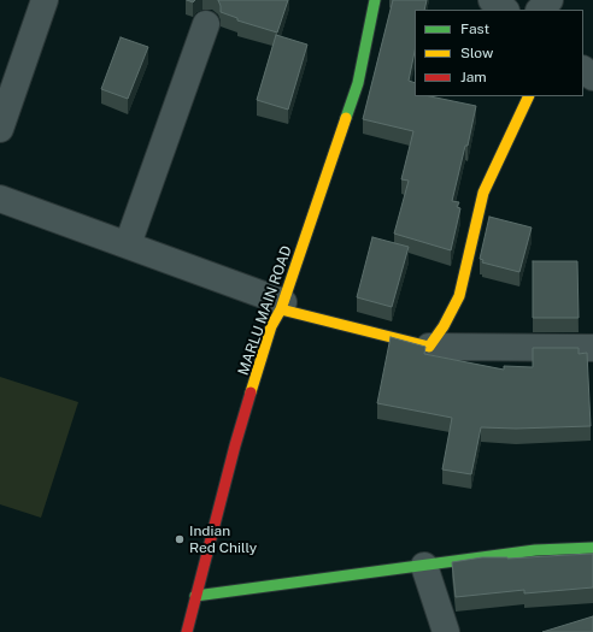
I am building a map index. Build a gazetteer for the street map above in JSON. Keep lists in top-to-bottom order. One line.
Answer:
{"streets":{"street":["MARLU MAIN ROAD"]},"places":["Indian Red Chilly"],"legend":["Fast","Slow","Jam"]}
